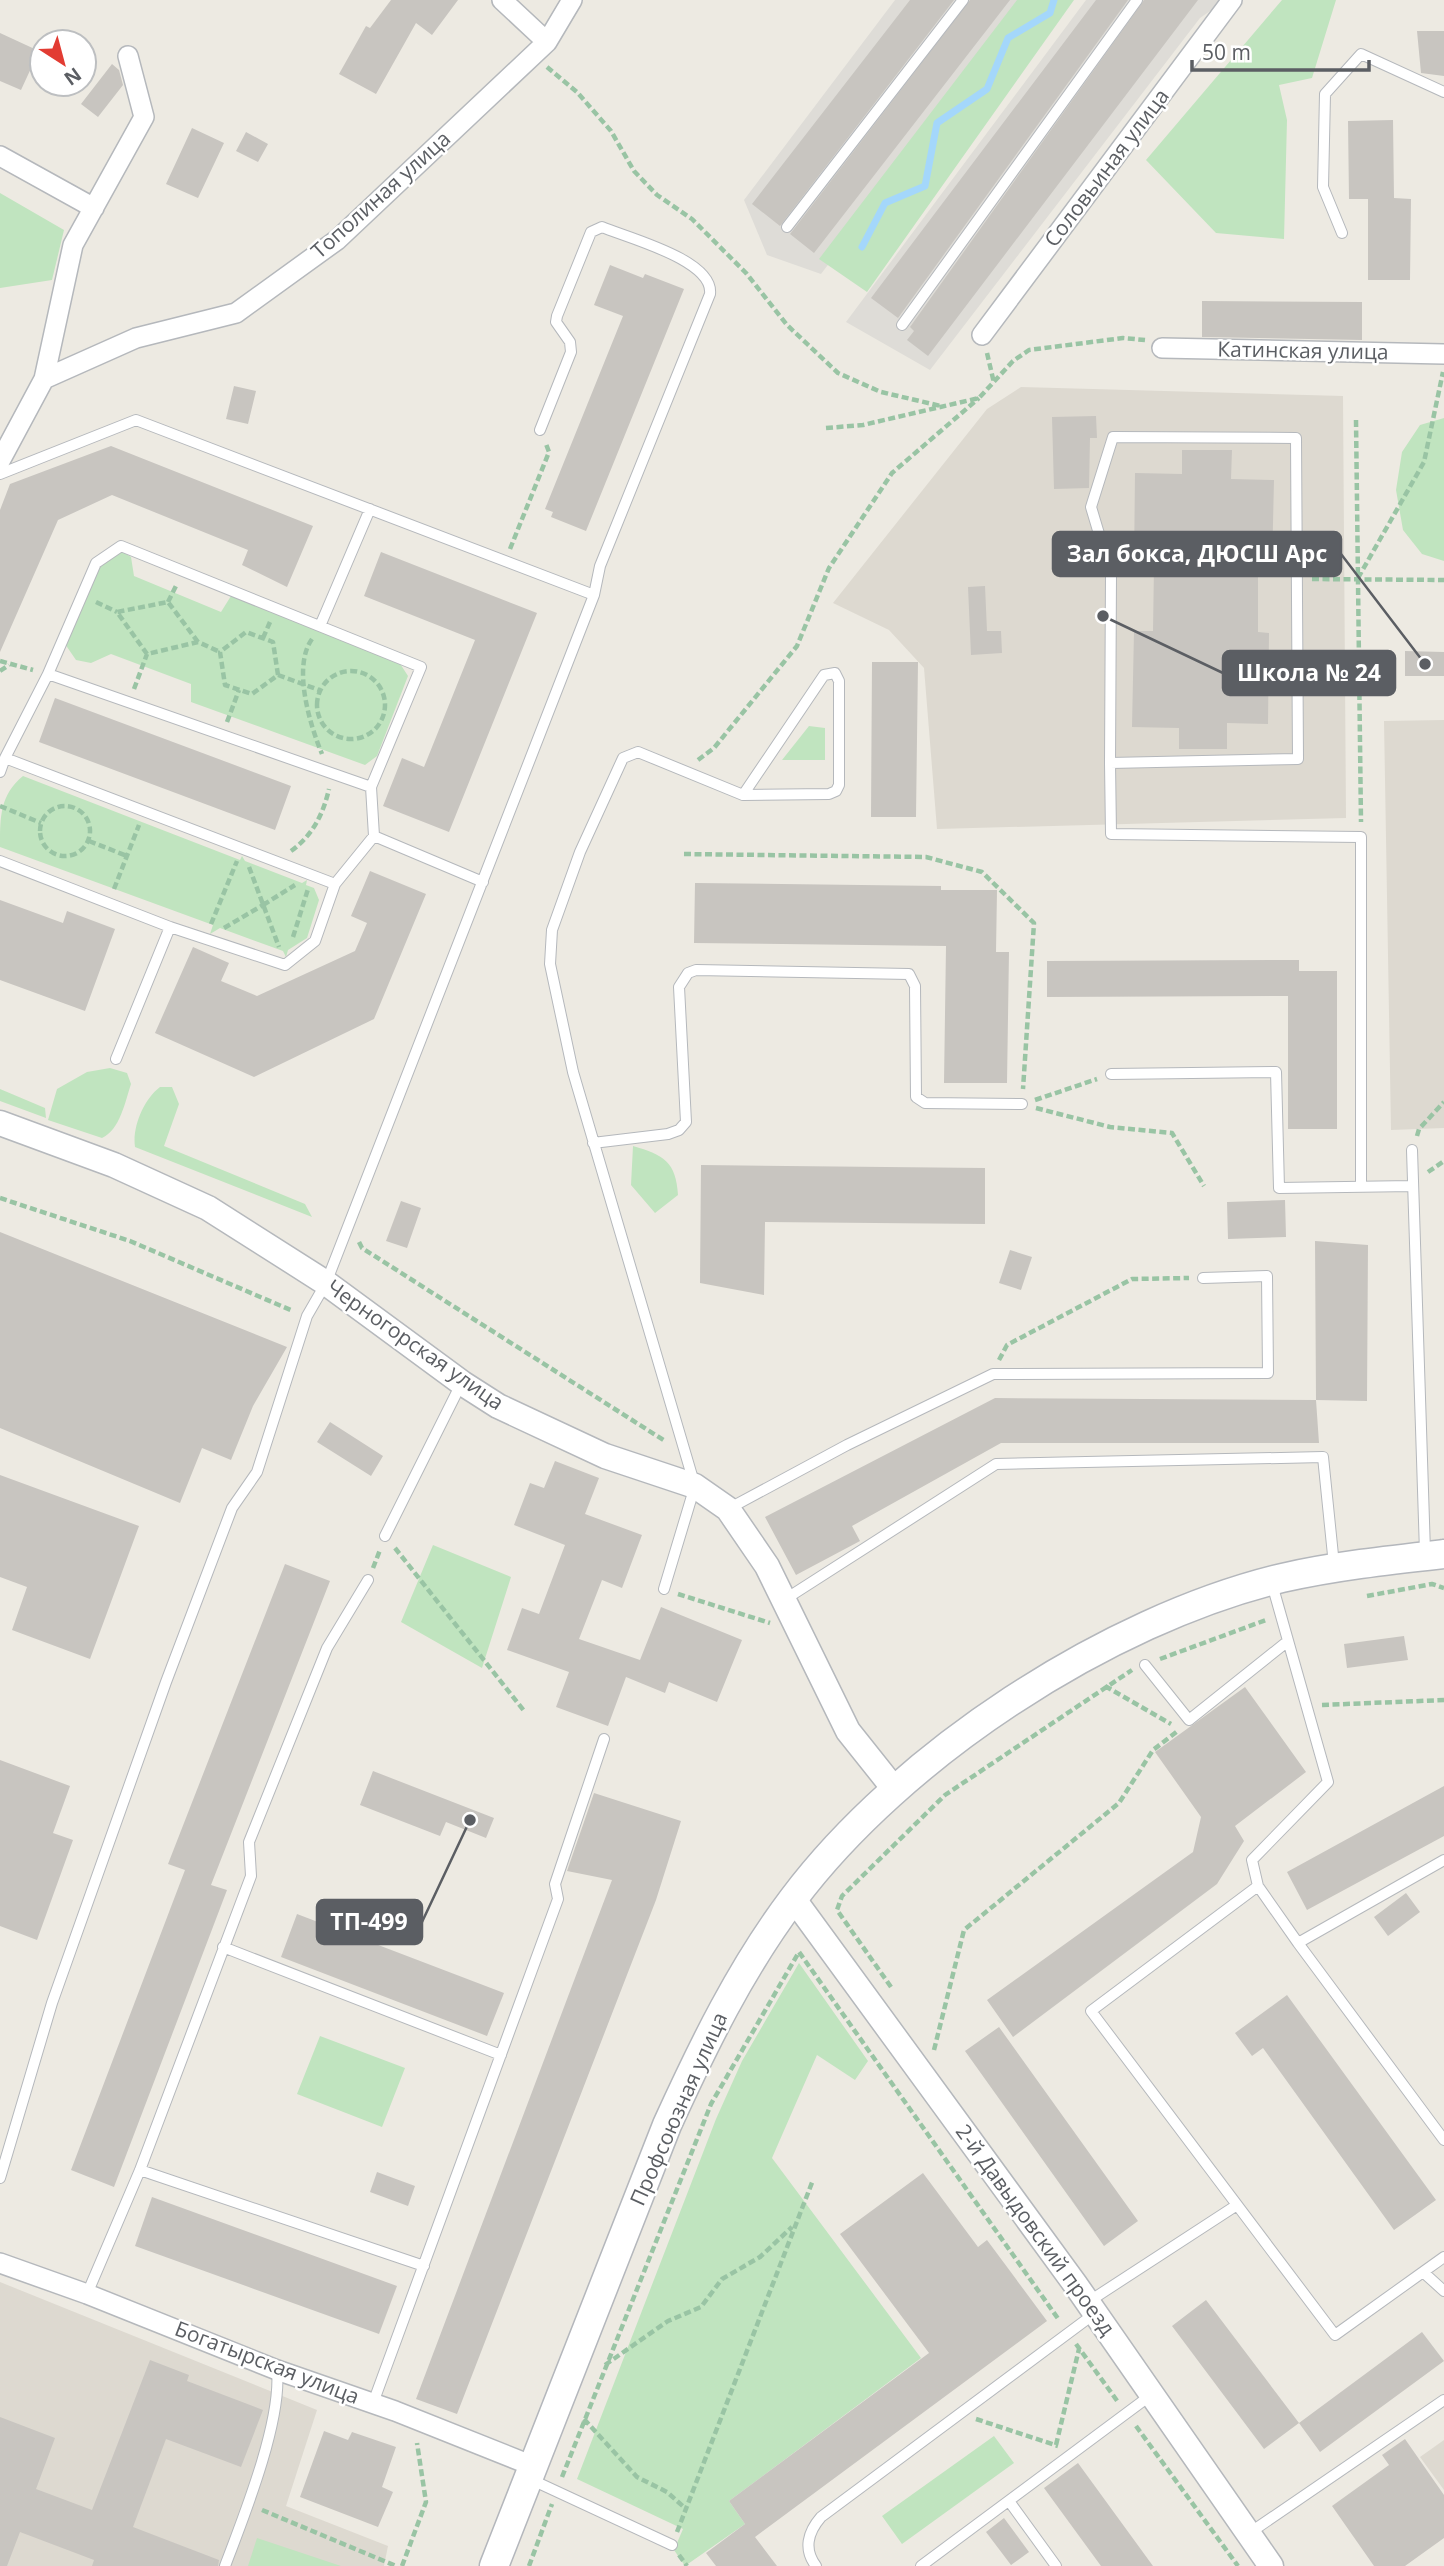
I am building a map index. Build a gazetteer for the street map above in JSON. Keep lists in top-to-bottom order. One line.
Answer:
{"streets":{"main road":["Профсоюзная улица"],"street":["Соловьиная улица","Тополиная улица","Катинская улица","Черногорская улица","2-й Давыдовский проезд","Богатырская улица"]},"crossings":[["Черногорская улица","Профсоюзная улица"],["Профсоюзная улица","2-й Давыдовский проезд"],["Профсоюзная улица","Богатырская улица"]],"places":["Школа № 24","Зал бокса, ДЮСШ Арс","ТП-499"],"scale_bar":"50 m","north":"bottom right"}
